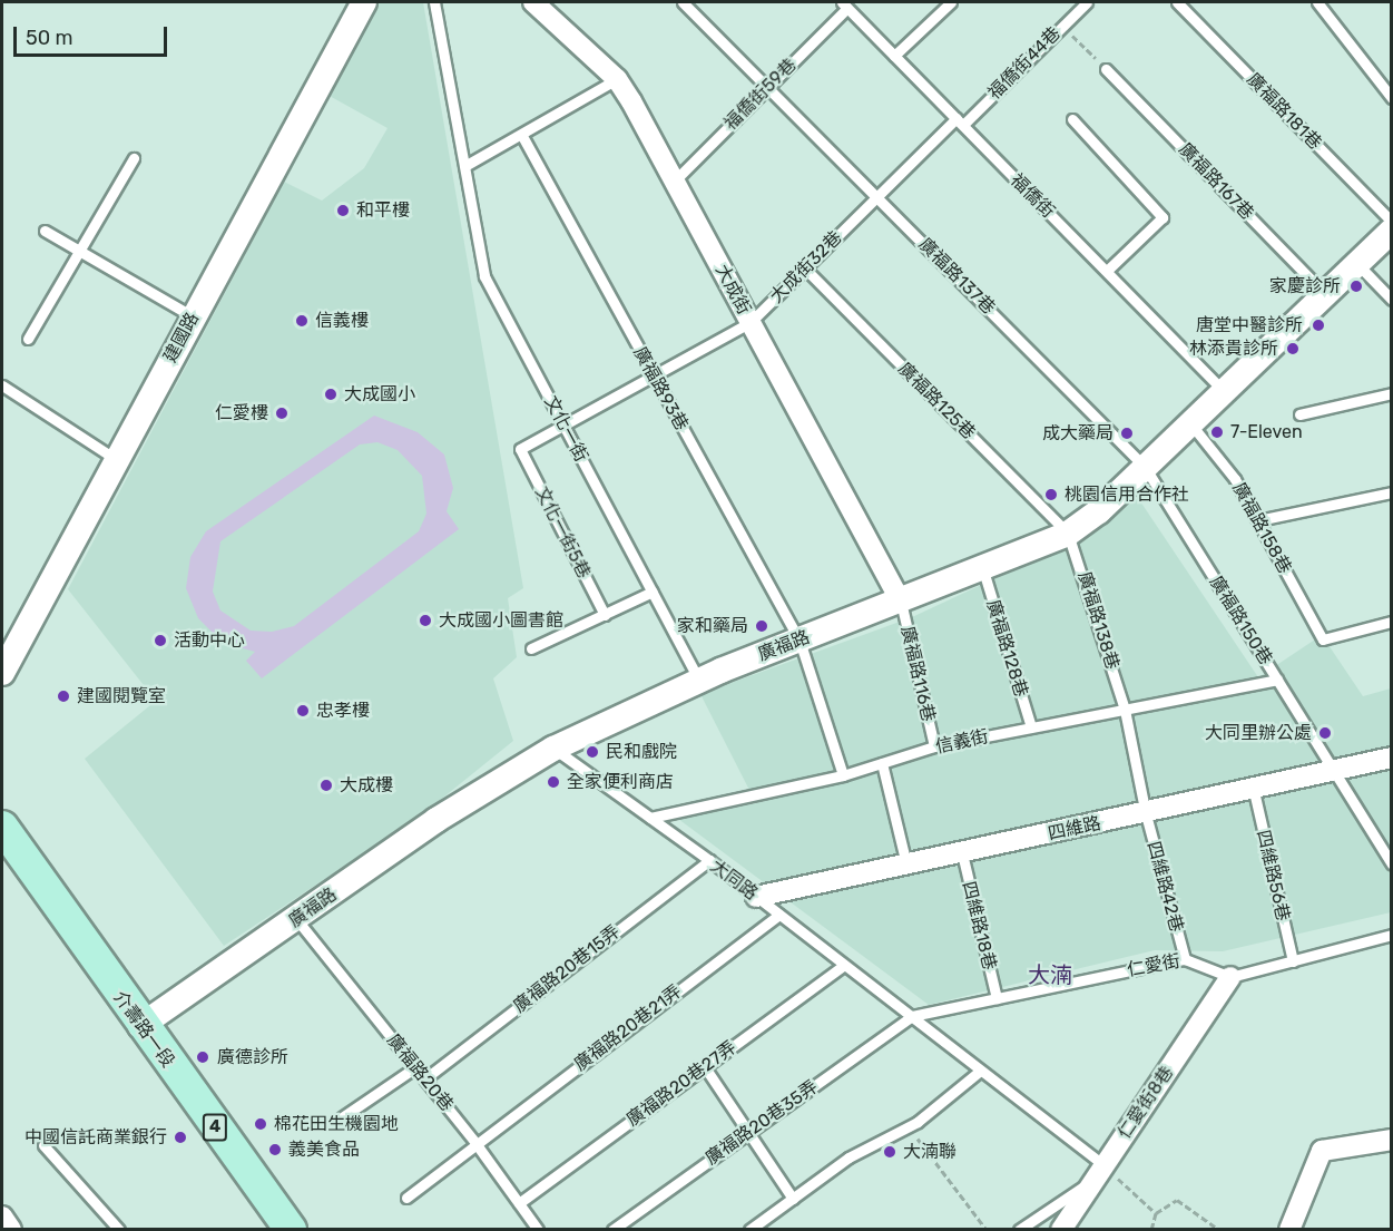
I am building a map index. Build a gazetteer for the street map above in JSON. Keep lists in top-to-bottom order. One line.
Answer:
{"streets":{"main road":["介壽路一段","4"],"street":["大成街","建國路","廣福路","四維路","仁愛街8巷"],"lane":["福僑街44巷","福僑街59巷","廣福路181巷","廣福路167巷","福僑街","大成街32巷","廣福路137巷","廣福路93巷","廣福路125巷","文化一街","廣福路158巷","文化一街5巷","廣福路138巷","廣福路150巷","廣福路128巷","廣福路116巷","信義街","四維路56巷","大同路","四維路42巷","四維路18巷","仁愛街","廣福路20巷15弄","廣福路20巷21弄","廣福路20巷","廣福路20巷27弄","廣福路20巷35弄"]},"crossings":[["福僑街44巷","福僑街"],["福僑街44巷","大成街32巷"],["福僑街59巷","福僑街"],["福僑街59巷","廣福路137巷"],["福僑街59巷","大成街"],["廣福路167巷","廣福路"],["福僑街","大成街32巷"],["福僑街","廣福路"],["大成街32巷","廣福路137巷"],["大成街32巷","大成街"],["大成街32巷","廣福路93巷"],["大成街32巷","廣福路125巷"],["大成街32巷","文化一街"],["大成街32巷","文化一街5巷"],["廣福路137巷","廣福路150巷"],["廣福路137巷","廣福路"],["大成街","廣福路"],["大成街","廣福路116巷"],["廣福路93巷","廣福路"],["廣福路93巷","信義街"],["廣福路125巷","廣福路138巷"],["廣福路125巷","廣福路"],["文化一街","廣福路"],["廣福路158巷","廣福路"],["廣福路138巷","廣福路"],["廣福路138巷","信義街"],["廣福路138巷","四維路"],["廣福路138巷","四維路42巷"],["廣福路150巷","廣福路"],["廣福路150巷","信義街"],["廣福路150巷","四維路"],["廣福路","廣福路128巷"],["廣福路","廣福路116巷"],["廣福路","大同路"],["廣福路","介壽路一段"],["廣福路","廣福路20巷"],["廣福路128巷","信義街"],["廣福路116巷","信義街"],["信義街","大同路"],["四維路","四維路56巷"],["四維路","大同路"],["四維路","四維路42巷"],["四維路","四維路18巷"],["大同路","仁愛街"],["大同路","廣福路20巷15弄"],["大同路","廣福路20巷21弄"],["大同路","廣福路20巷27弄"],["大同路","仁愛街8巷"],["大同路","廣福路20巷35弄"],["四維路42巷","仁愛街"],["四維路18巷","仁愛街"],["仁愛街","仁愛街8巷"],["仁愛街","廣福路20巷35弄"],["廣福路20巷15弄","廣福路20巷"],["廣福路20巷21弄","廣福路20巷"],["廣福路20巷","廣福路20巷27弄"]],"districts":["大湳"],"places":["和平樓","家慶診所","信義樓","唐堂中醫診所","林添貴診所","大成國小","仁愛樓","7-Eleven","成大藥局","桃園信用合作社","大成國小圖書館","家和藥局","活動中心","建國閱覽室","忠孝樓","大同里辦公處","民和戲院","全家便利商店","大成樓","廣德診所","棉花田生機園地","中國信託商業銀行","義美食品","大湳聯"],"scale_bar":"50 m"}
